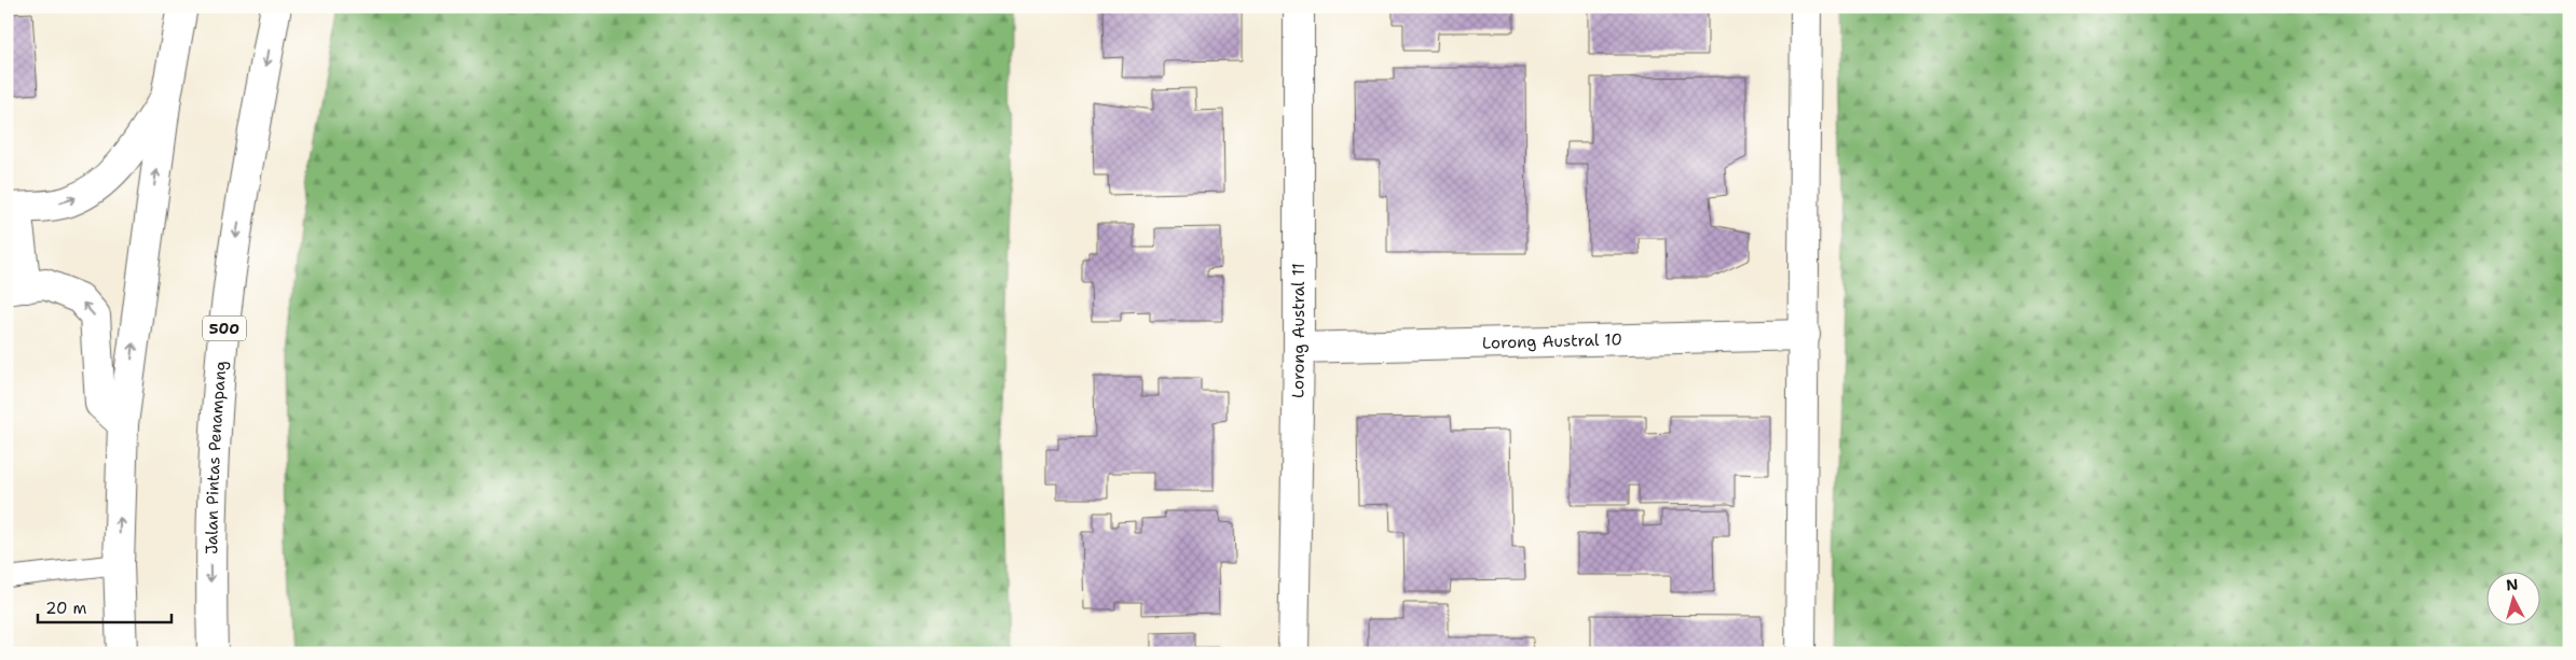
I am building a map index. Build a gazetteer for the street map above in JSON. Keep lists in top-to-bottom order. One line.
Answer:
{"streets":{"street":["500","Lorong Austral 11","Lorong Austral 10","Jalan Pintas Penampang"]},"crossings":[["Lorong Austral 11","Lorong Austral 10"]],"scale_bar":"20 m","north":"top"}
